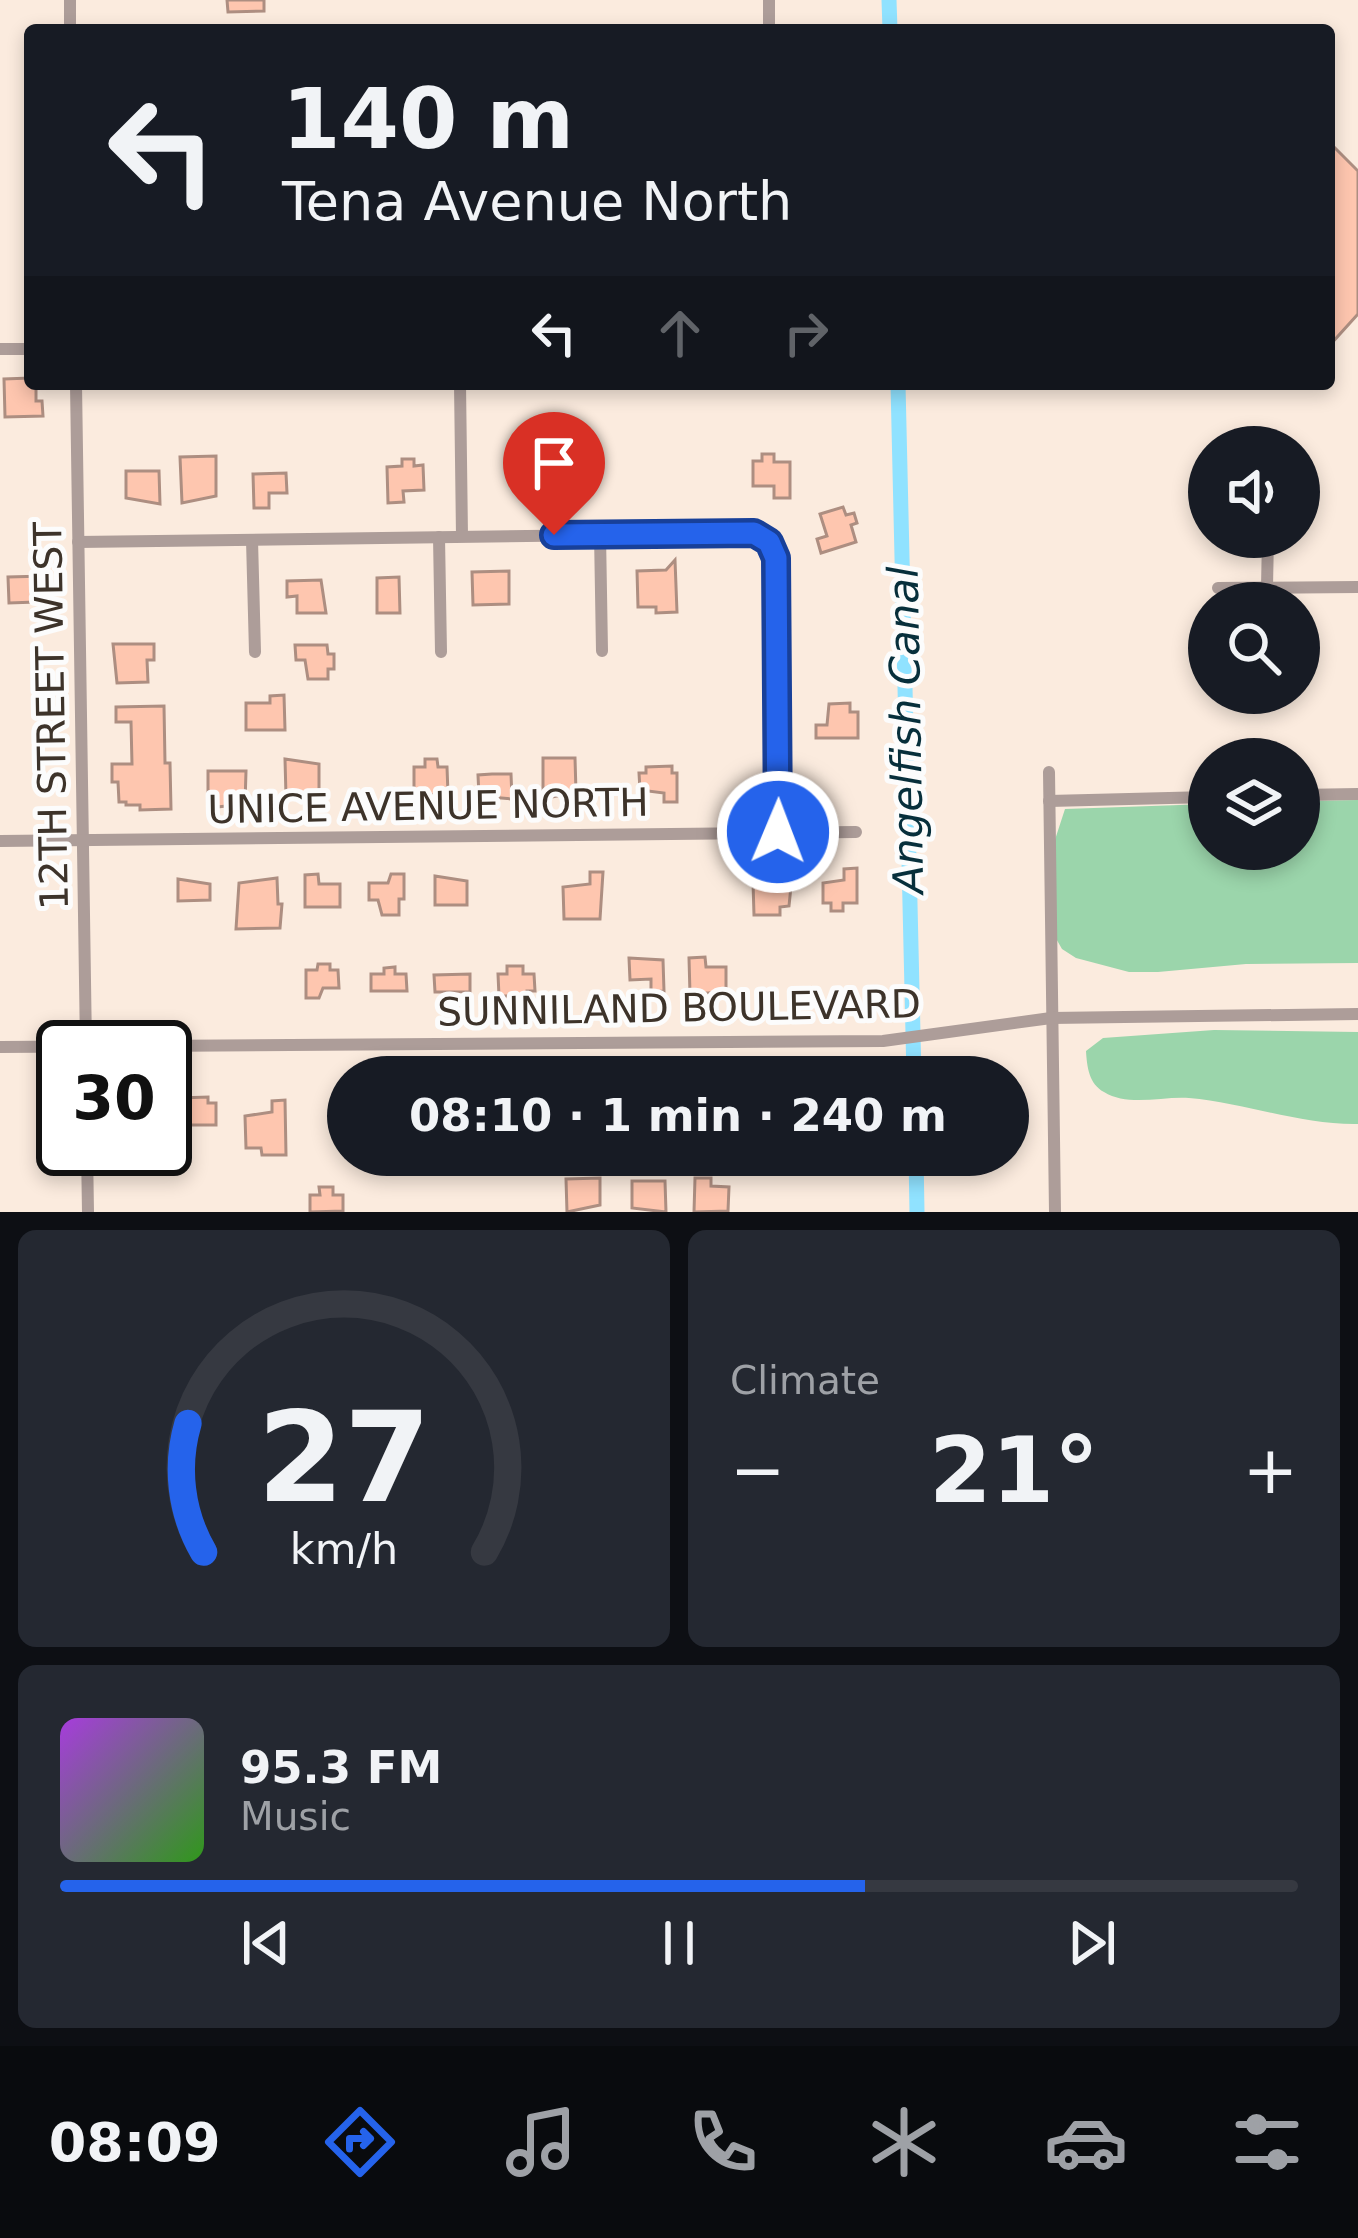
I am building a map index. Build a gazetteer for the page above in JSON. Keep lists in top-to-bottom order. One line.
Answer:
{"streets":{"street":["12TH STREET WEST","UNICE AVENUE NORTH","SUNNILAND BOULEVARD"]},"crossings":[["12TH STREET WEST","UNICE AVENUE NORTH"]],"water":["Angelfish Canal"],"page":{"turn":["140 m","Tena Avenue North"],"limit":"30","trip":"08:10 · 1 min · 240 m","tile":"Climate","heat":["−","21°","+"],"song":["95.3 FM","Music"],"tabs":"08:09","gauge":["27","km/h"]}}
